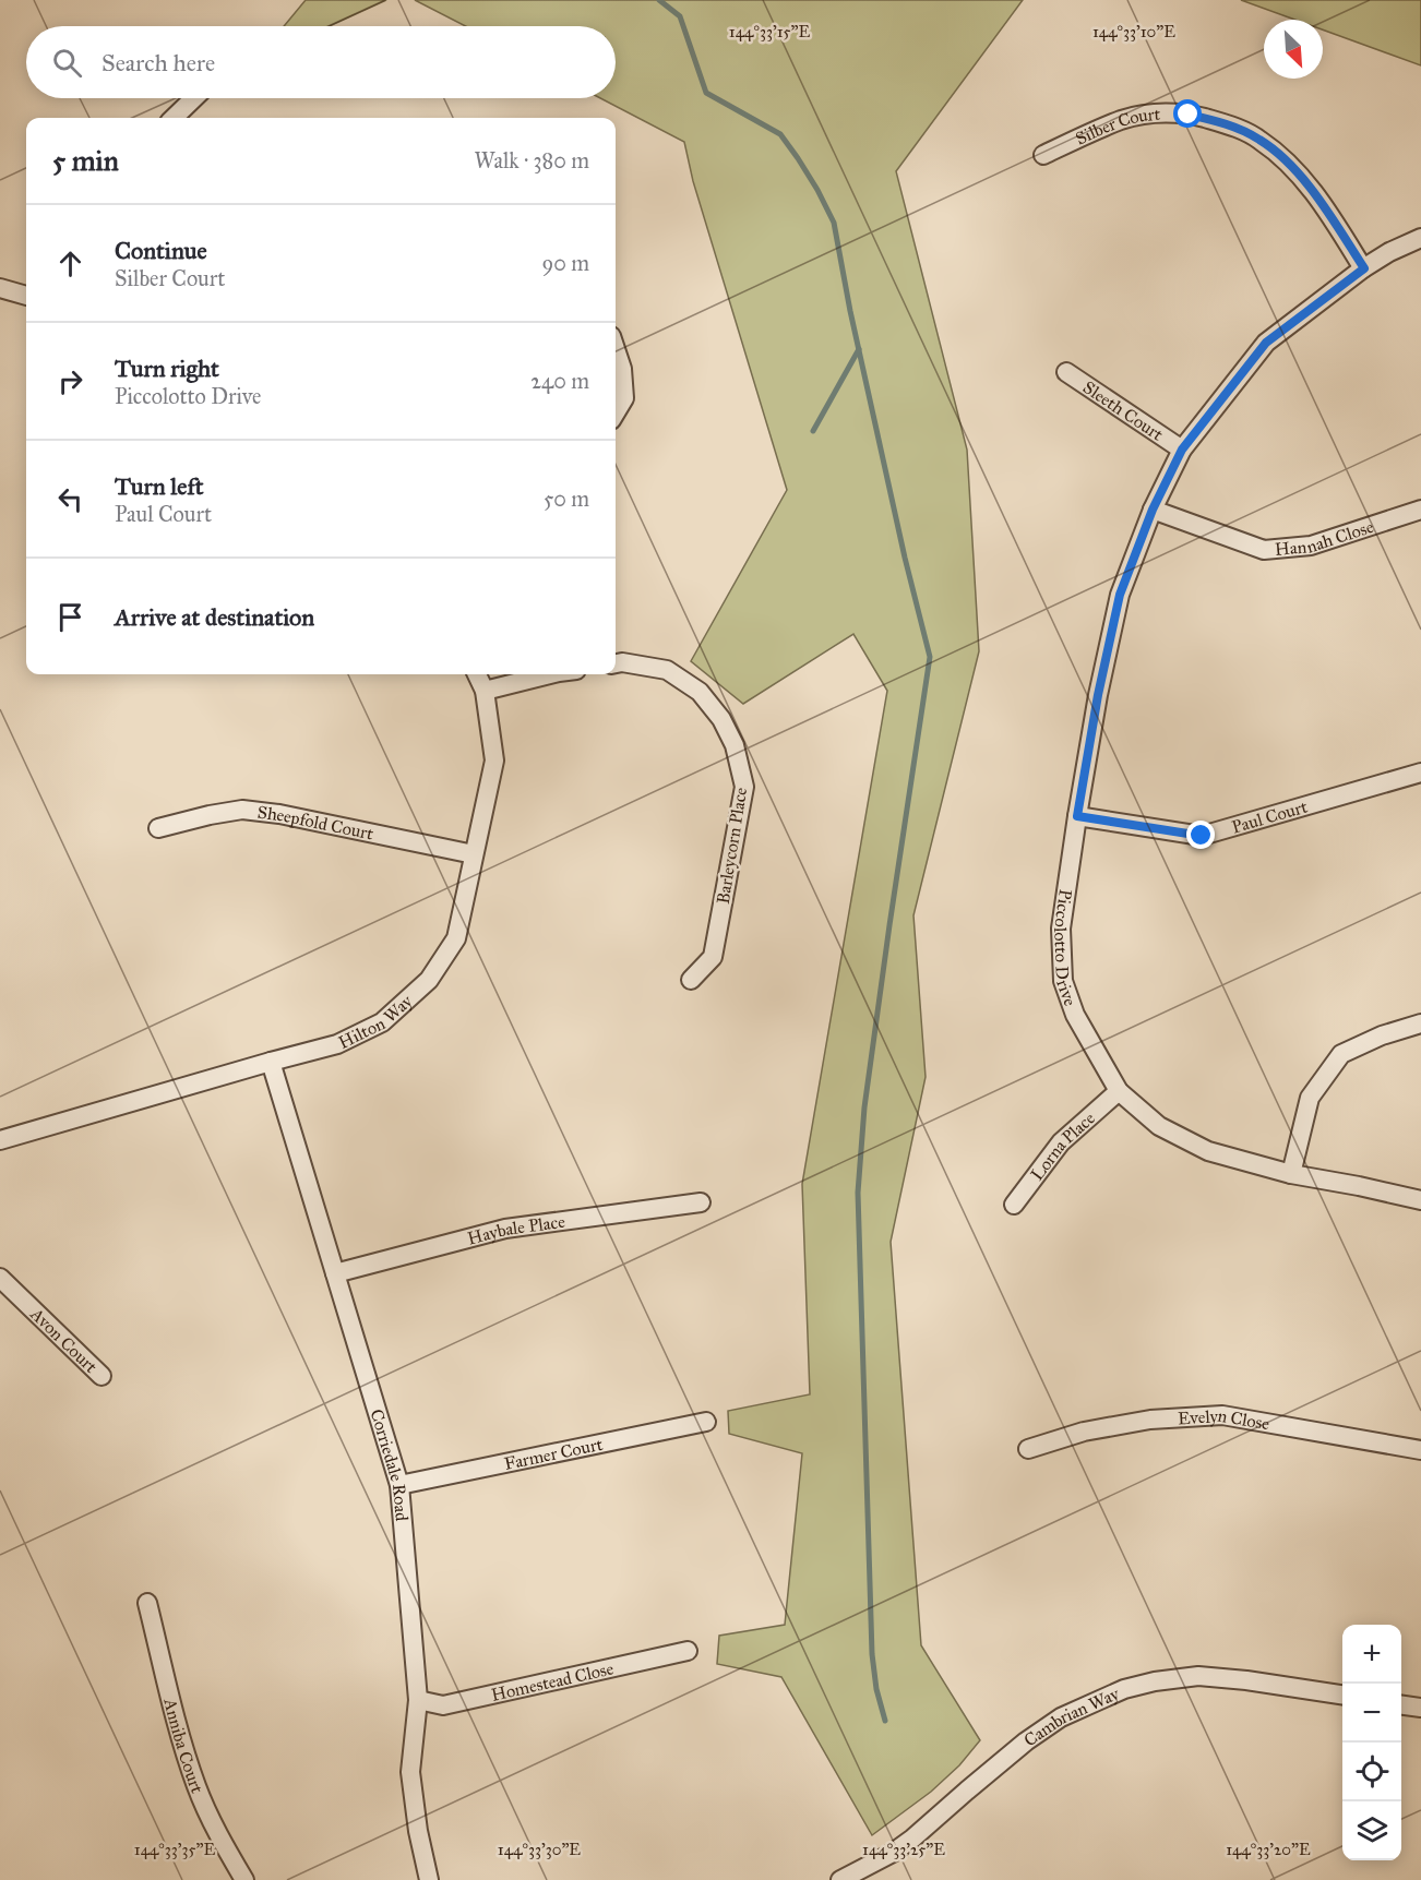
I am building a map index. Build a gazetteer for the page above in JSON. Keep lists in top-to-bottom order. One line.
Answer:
{"streets":{"street":["Silber Court","Sleeth Court","Hannah Close","Paul Court","Sheepfold Court","Barleycorn Place","Piccolotto Drive","Hilton Way","Lorna Place","Haybale Place","Avon Court","Evelyn Close","Farmer Court","Corriedale Road","Homestead Close","Cambrian Way","Anniba Court"]},"crossings":[["Silber Court","Piccolotto Drive"],["Sleeth Court","Piccolotto Drive"],["Hannah Close","Piccolotto Drive"],["Paul Court","Piccolotto Drive"],["Sheepfold Court","Hilton Way"],["Piccolotto Drive","Lorna Place"],["Hilton Way","Corriedale Road"],["Haybale Place","Corriedale Road"],["Farmer Court","Corriedale Road"],["Corriedale Road","Homestead Close"]],"north":"bottom right","page":{"search":"Search here","heading":["5 min","Walk · 380 m"],"list":[["Continue","Silber Court","90 m"],["Turn right","Piccolotto Drive","240 m"],["Turn left","Paul Court","50 m"],"Arrive at destination"],"map_buttons":["+","−"]},"coordinates":["144°33'15\"E","144°33'10\"E","144°33'35\"E","144°33'30\"E","144°33'25\"E","144°33'20\"E"]}
